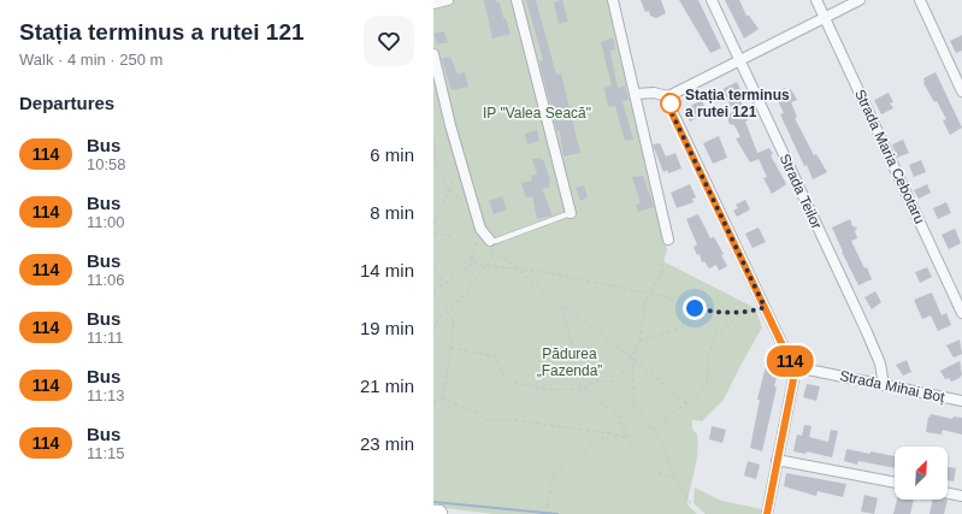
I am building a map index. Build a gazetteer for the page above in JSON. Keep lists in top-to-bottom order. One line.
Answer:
{"streets":{"street":["Strada Maria Cebotaru","Strada Teilor","Strada Mihai Boț"]},"crossings":[["Strada Teilor","Strada Mihai Boț"]],"parks":["IP \"Valea Seacă\"","Pădurea „Fazenda”"],"places":["Stația terminus a rutei 121"],"lines":["bus line 114"],"north":"top right","page":{"heading":[["Stația terminus a rutei 121","Walk · 4 min · 250 m"],"Departures"],"on_map":"114","list":[{"mark":"114","name":"Bus","note":"10:58","value":"6 min"},{"mark":"114","name":"Bus","note":"11:00","value":"8 min"},{"mark":"114","name":"Bus","note":"11:06","value":"14 min"},{"mark":"114","name":"Bus","note":"11:11","value":"19 min"},{"mark":"114","name":"Bus","note":"11:13","value":"21 min"},{"mark":"114","name":"Bus","note":"11:15","value":"23 min"}]}}
